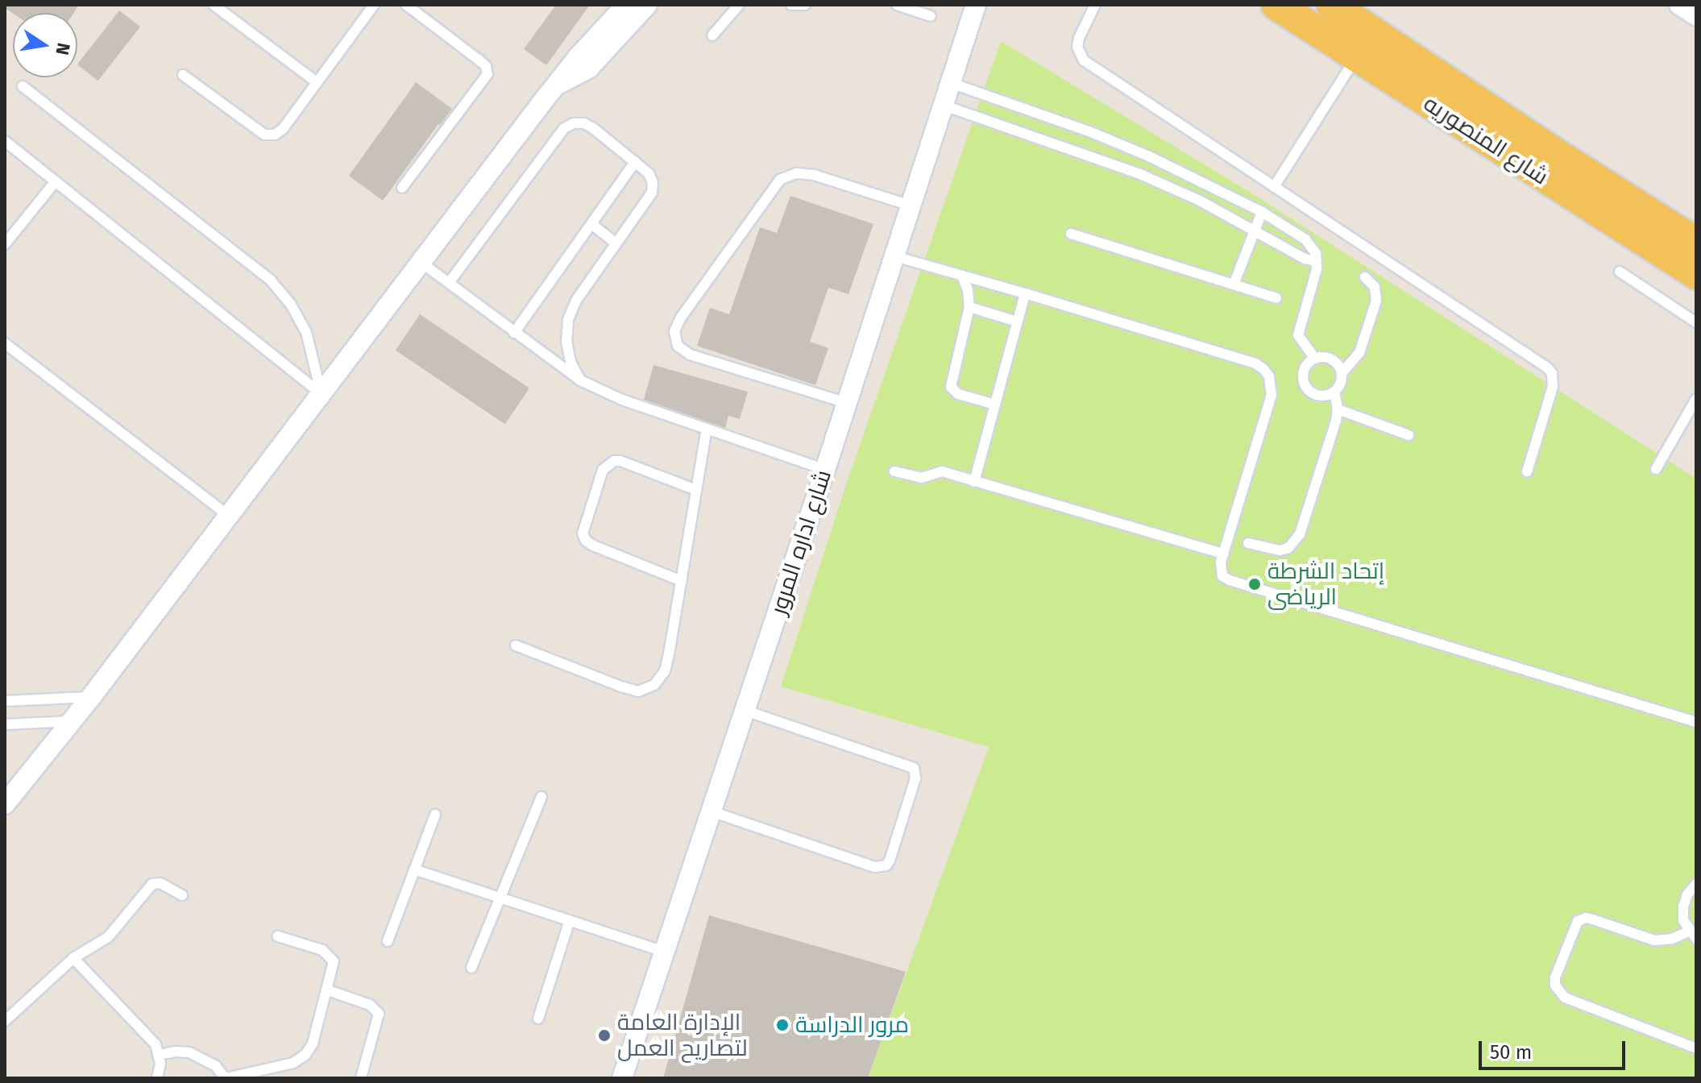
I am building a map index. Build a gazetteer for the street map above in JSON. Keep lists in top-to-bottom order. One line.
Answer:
{"streets":{"main road":["شارع المنصوريه"],"street":["شارع اداره المرور"]},"places":["إتحاد الشرطة الرياضى","مرور الدراسة","الإدارة العامة لتصاريح العمل"],"scale_bar":"50 m","north":"right"}
